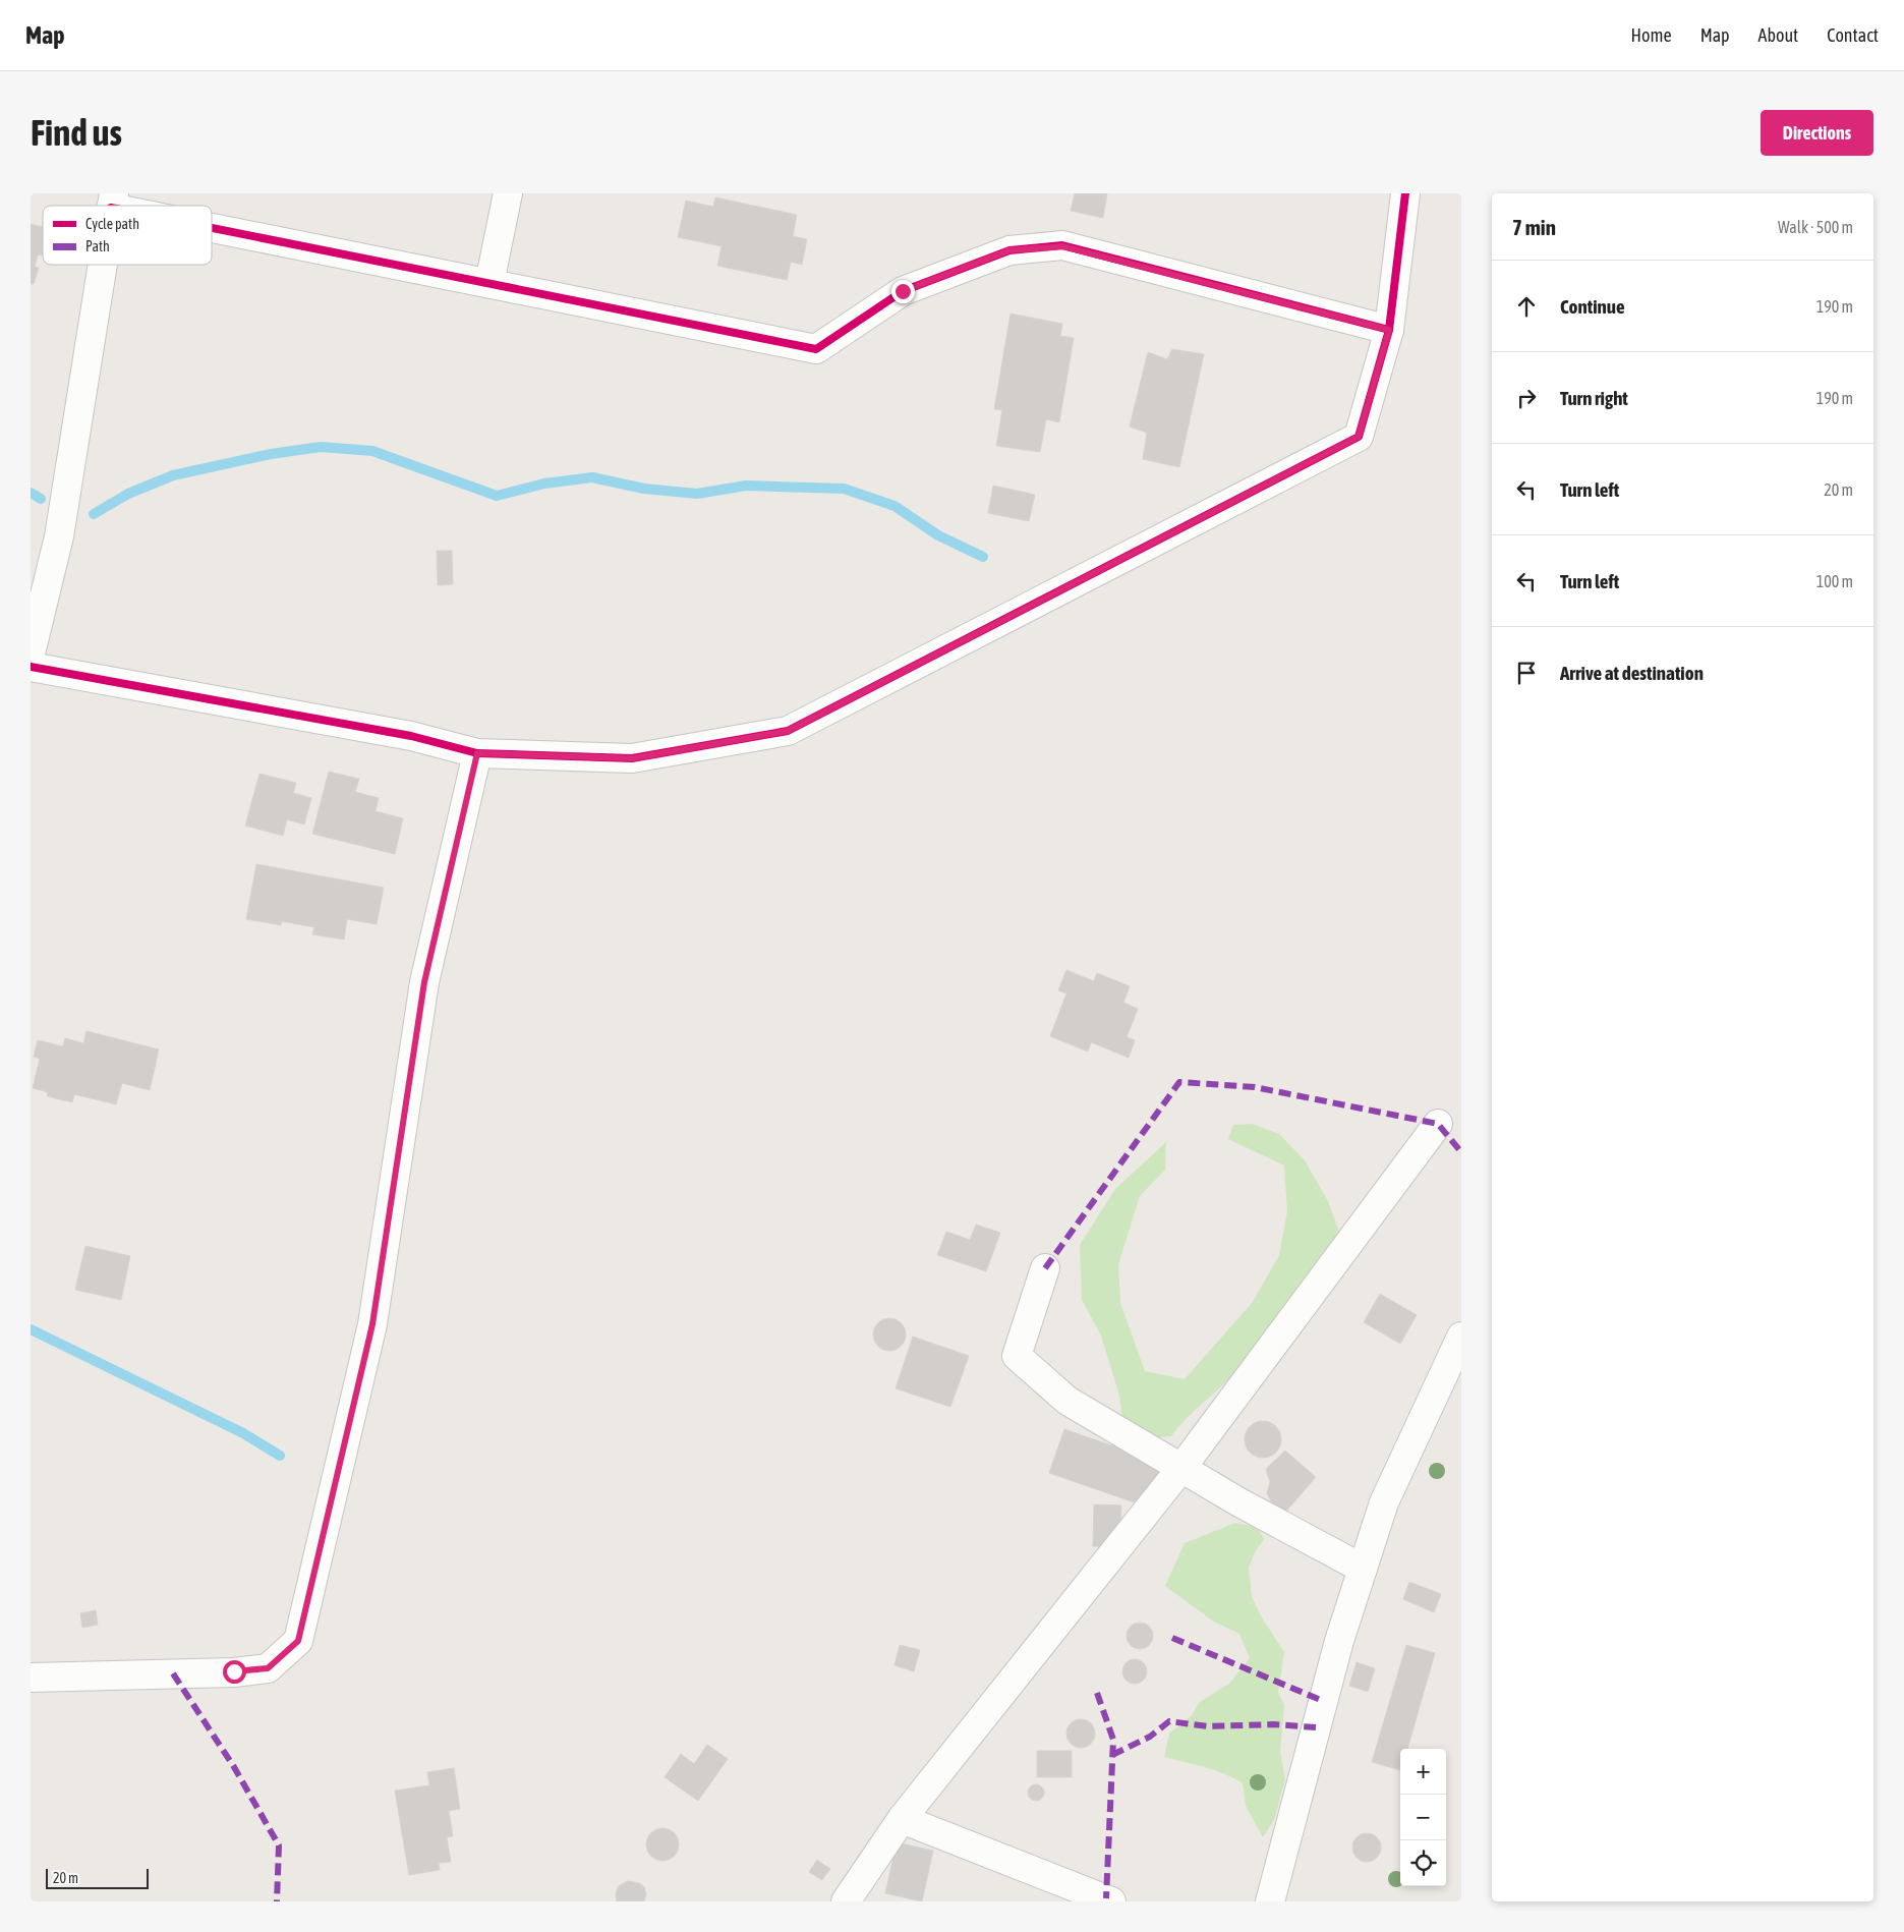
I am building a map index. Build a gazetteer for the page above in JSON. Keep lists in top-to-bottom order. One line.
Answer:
{"legend":["Cycle path","Path"],"scale_bar":"20 m","page":{"header":"Map","nav":["Home","Map","About","Contact"],"buttons":"Directions","title":"Find us","heading":["7 min","Walk · 500 m"],"list":[["Continue","190 m"],["Turn right","190 m"],["Turn left","20 m"],["Turn left","100 m"],"Arrive at destination"],"map_buttons":["+","−"],"scale":"20 m"}}
